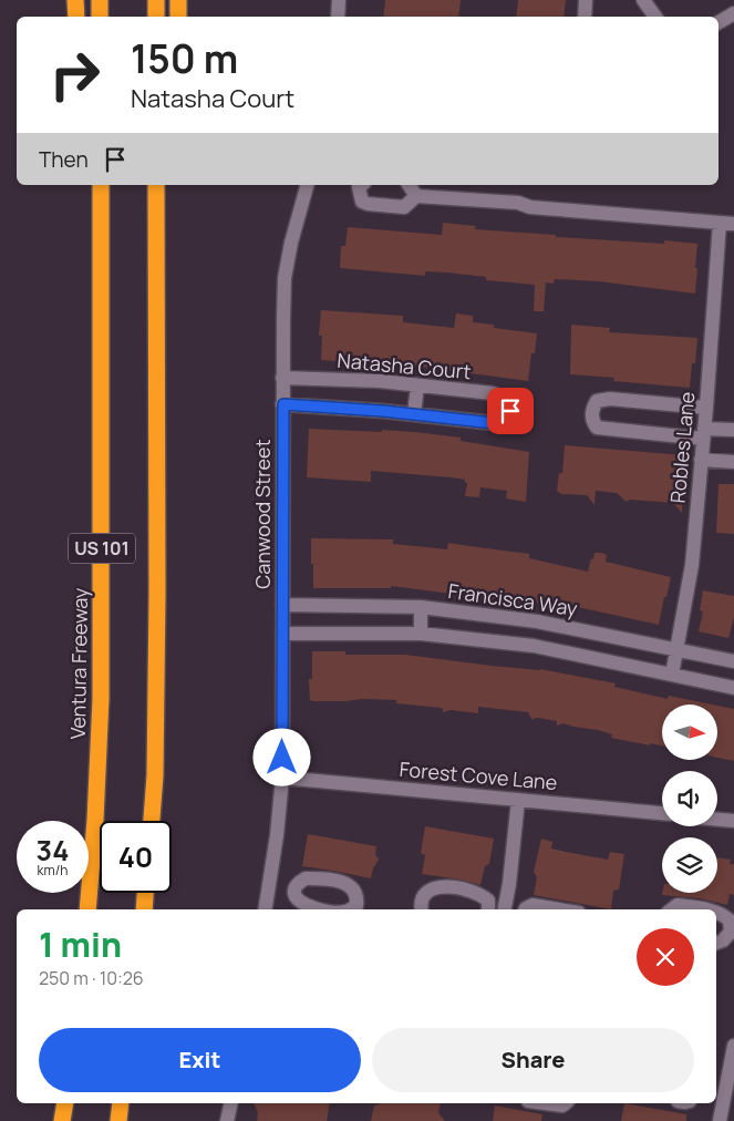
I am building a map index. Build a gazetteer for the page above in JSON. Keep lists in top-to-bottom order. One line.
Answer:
{"streets":{"highway":["US 101","Ventura Freeway"],"street":["Natasha Court","Robles Lane","Canwood Street","Francisca Way","Forest Cove Lane"]},"crossings":[["Natasha Court","Canwood Street"],["Robles Lane","Francisca Way"],["Canwood Street","Francisca Way"],["Canwood Street","Forest Cove Lane"]],"north":"right","page":{"turn":["150 m","Natasha Court"],"then":"Then","speed":"34 km/h","limit":"40","heading":["1 min","250 m · 10:26"],"buttons":["Exit","Share"]}}
